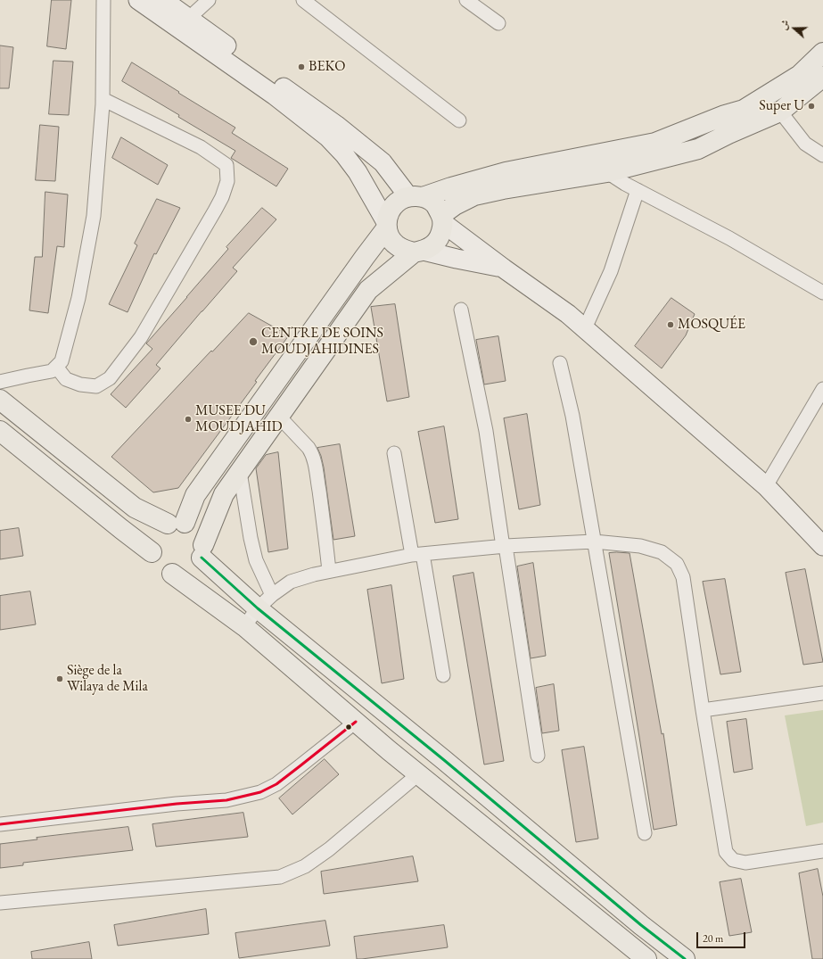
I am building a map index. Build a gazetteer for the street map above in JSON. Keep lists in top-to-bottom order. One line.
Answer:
{"places":["BEKO","Super U","MOSQUÉE","CENTRE DE SOINS MOUDJAHIDINES","MUSEE DU MOUDJAHID","Siège de la Wilaya de Mila"],"scale_bar":"20 m","north":"left"}
